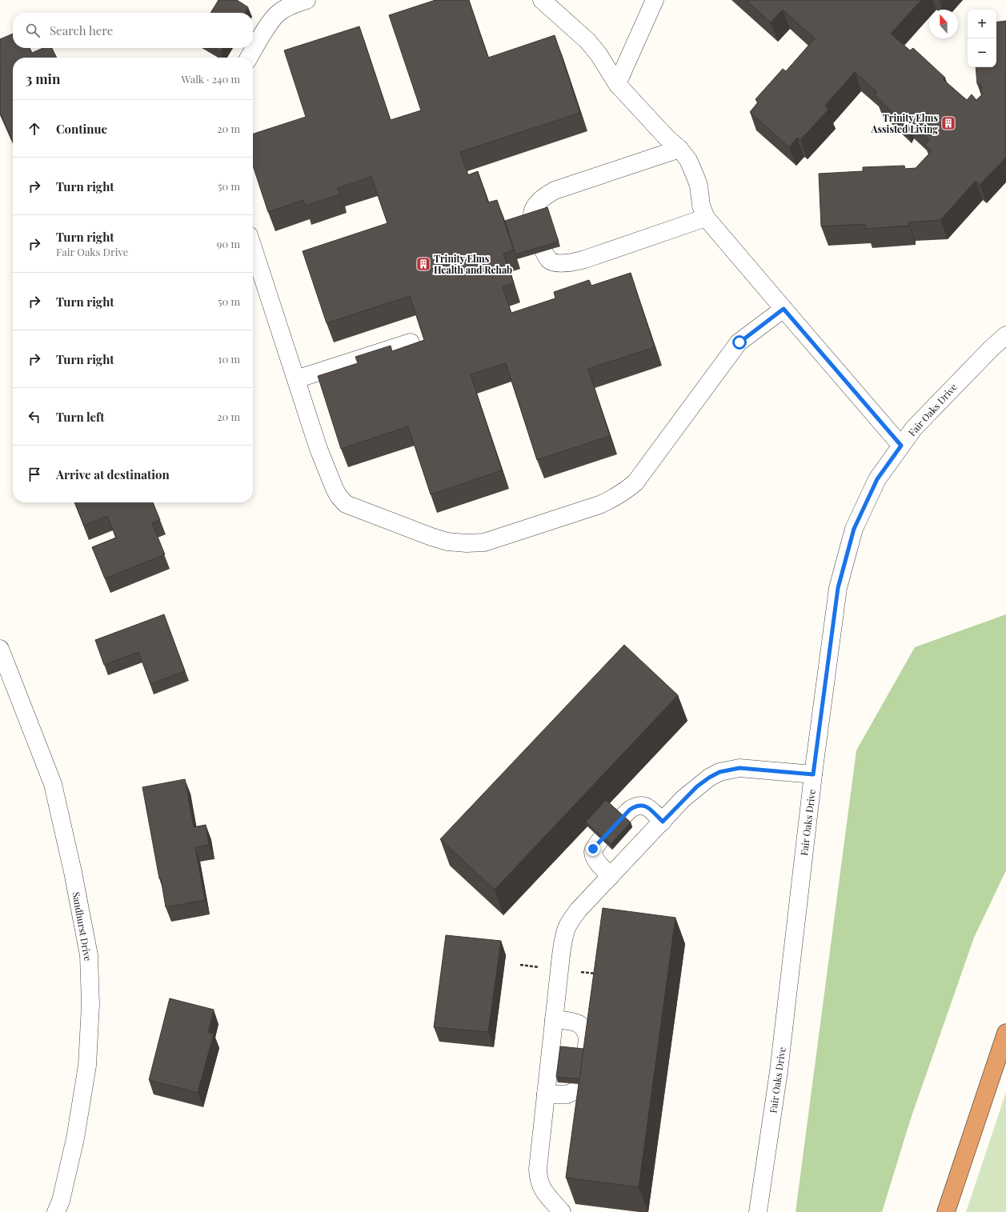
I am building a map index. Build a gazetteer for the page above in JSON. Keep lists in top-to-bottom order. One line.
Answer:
{"streets":{"street":["Fair Oaks Drive","Sandhurst Drive"]},"places":{"building":["Trinity Elms Assisted Living","Trinity Elms Health and Rehab"]},"north":"top","page":{"map_buttons":["+","−"],"search":"Search here","heading":["3 min","Walk · 240 m"],"list":[["Continue","20 m"],["Turn right","50 m"],["Turn right","Fair Oaks Drive","90 m"],["Turn right","50 m"],["Turn right","10 m"],["Turn left","20 m"],"Arrive at destination"]}}
